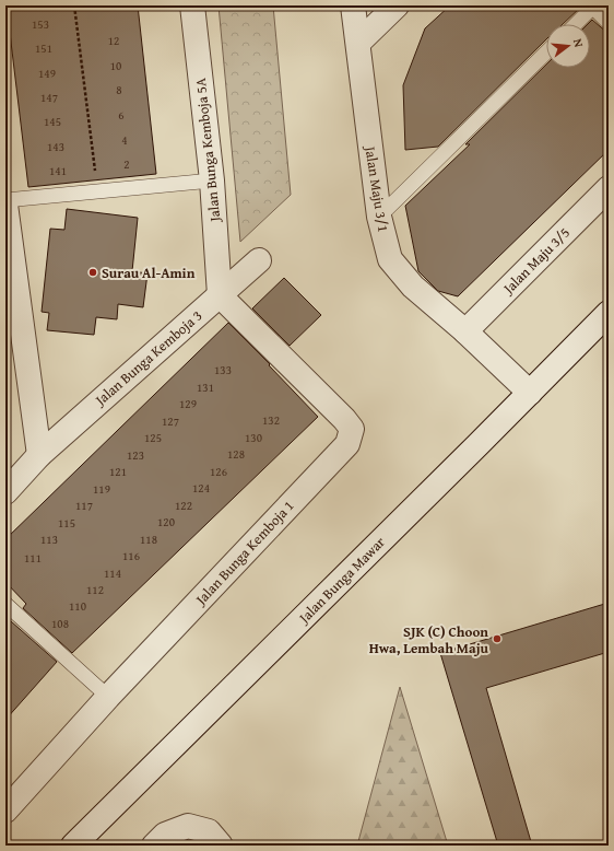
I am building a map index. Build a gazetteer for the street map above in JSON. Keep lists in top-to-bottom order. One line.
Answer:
{"streets":{"street":["Jalan Bunga Kemboja 5A","Jalan Maju 3/1","Jalan Maju 3/5","Jalan Bunga Kemboja 3","Jalan Bunga Kemboja 1","Jalan Bunga Mawar"]},"crossings":[["Jalan Bunga Kemboja 5A","Jalan Bunga Kemboja 3"],["Jalan Bunga Kemboja 5A","Jalan Bunga Kemboja 1"],["Jalan Maju 3/1","Jalan Maju 3/5"],["Jalan Maju 3/1","Jalan Bunga Mawar"],["Jalan Bunga Kemboja 3","Jalan Bunga Kemboja 1"]],"places":["Surau Al-Amin","SJK (C) Choon Hwa, Lembah Maju"],"house_numbers":["153","12","151","10","149","8","147","6","145","4","143","2","141","133","131","129","132","127","125","130","128","123","121","126","124","119","117","122","120","115","113","118","116","111","114","112","110","108"],"north":"right"}
